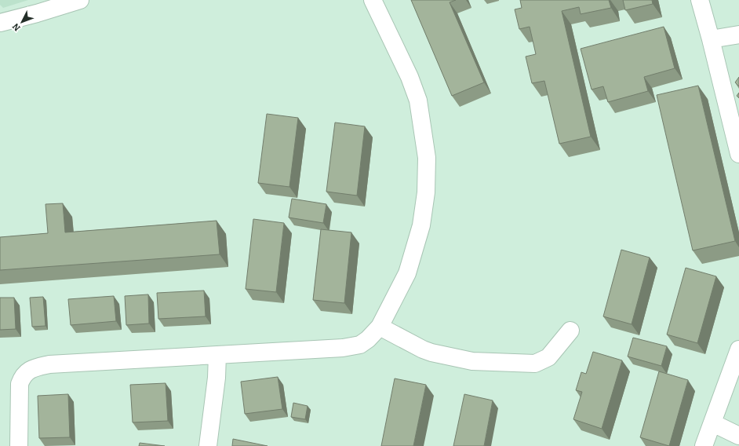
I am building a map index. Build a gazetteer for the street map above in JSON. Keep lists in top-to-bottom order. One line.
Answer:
{"north":"bottom left"}
